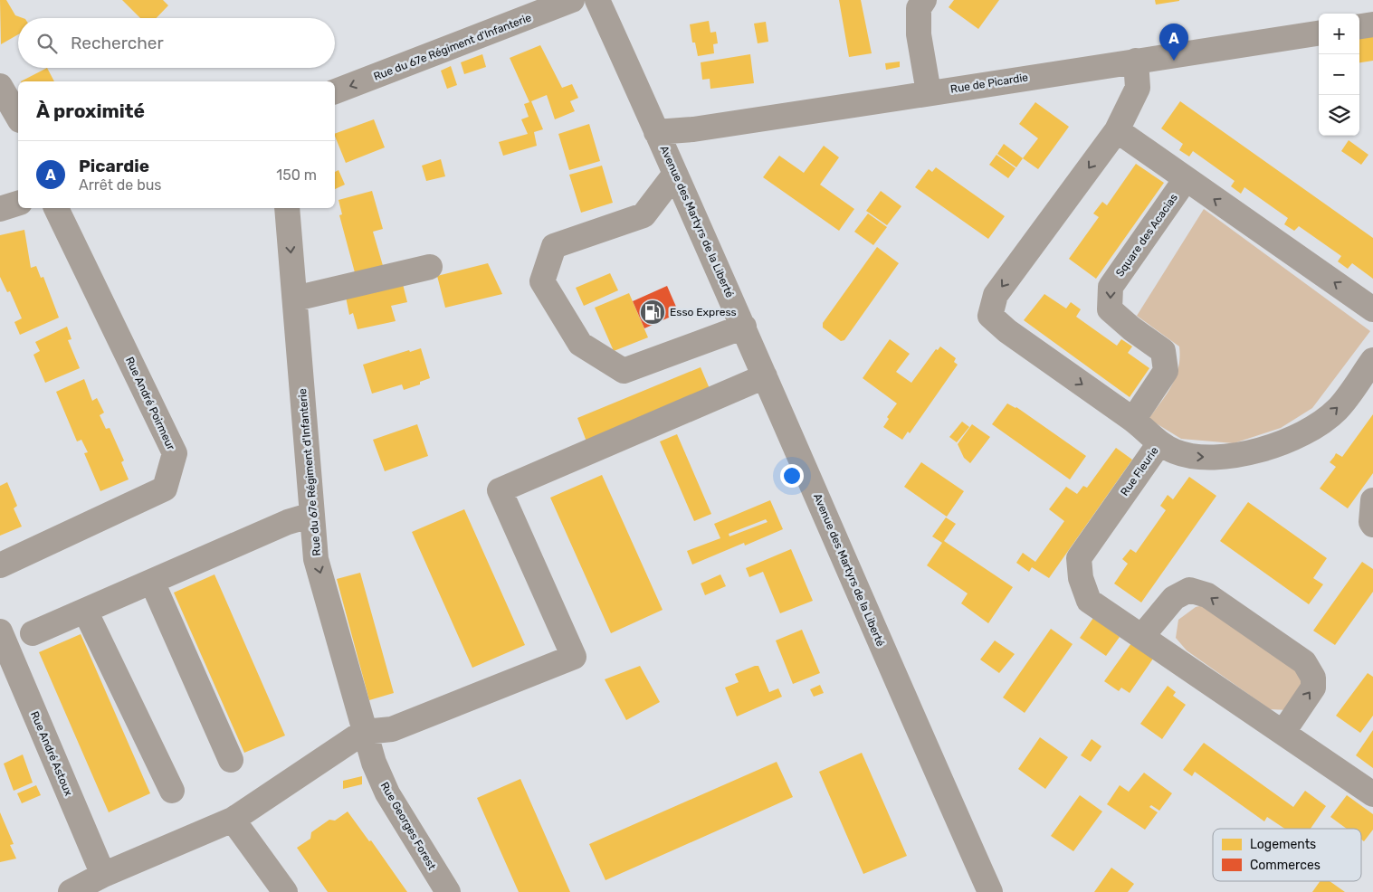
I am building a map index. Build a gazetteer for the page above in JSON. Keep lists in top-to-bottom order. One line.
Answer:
{"streets":{"street":["Rue du 67e Régiment d'Infanterie","Rue de Picardie","Avenue des Martyrs de la Liberté","Square des Acacias","Rue André Poirmeur","Rue Fleurie","Rue André Astoux","Rue Georges Forest"]},"crossings":[["Rue du 67e Régiment d'Infanterie","Rue Georges Forest"],["Rue de Picardie","Avenue des Martyrs de la Liberté"],["Rue de Picardie","Rue Fleurie"],["Square des Acacias","Rue Fleurie"]],"one_way":["Square des Acacias"],"places":{"fuel station":["Esso Express"]},"legend":["Logements","Commerces"],"page":{"map_buttons":["+","−"],"search":"Rechercher","pins":"A","heading":"À proximité","list":[{"mark":"A","name":"Picardie","note":"Arrêt de bus","value":"150 m"}]}}
